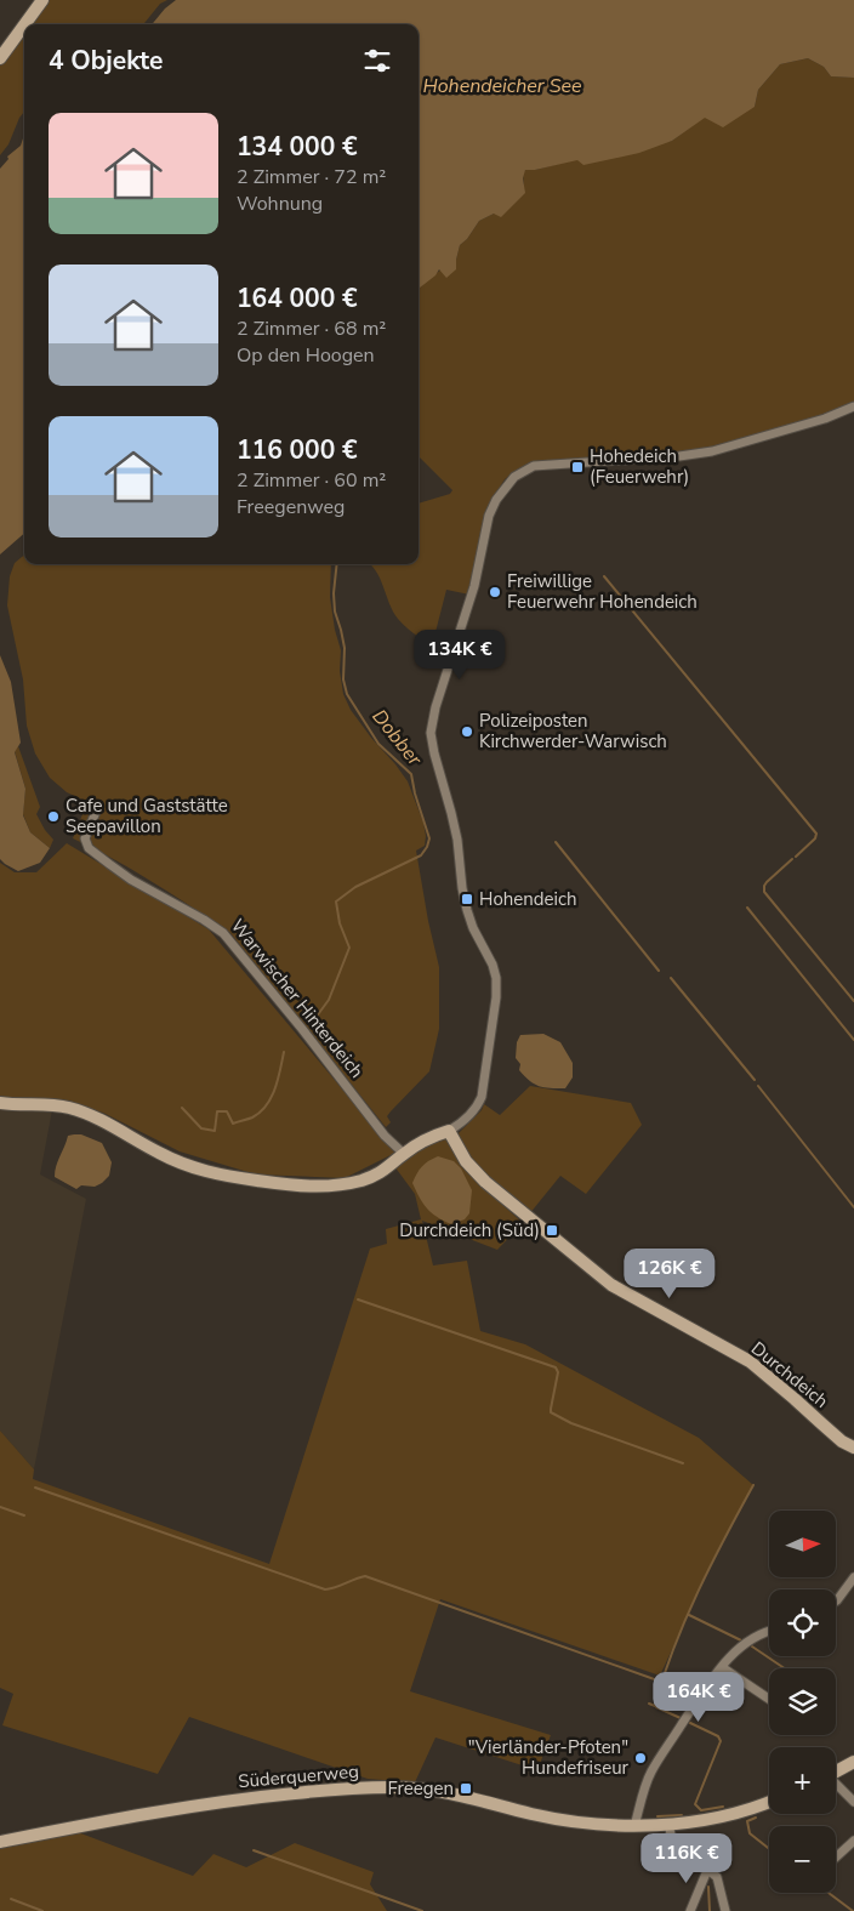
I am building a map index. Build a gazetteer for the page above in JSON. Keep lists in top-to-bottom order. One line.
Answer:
{"streets":{"street":["Warwischer Hinterdeich","Durchdeich","Süderquerweg"]},"water":["Hohendeicher See","Dobber"],"places":{"transit":["Hohedeich (Feuerwehr)","Hohendeich","Durchdeich (Süd)","Freegen"],"other":["Freiwillige Feuerwehr Hohendeich","Polizeiposten Kirchwerder-Warwisch","Cafe und Gaststätte Seepavillon","\"Vierländer-Pfoten\" Hundefriseur"]},"north":"right","page":{"heading":"4 Objekte","list":[{"name":"134 000 €","note":"2 Zimmer · 72 m² · Wohnung"},{"name":"164 000 €","note":"2 Zimmer · 68 m² · Op den Hoogen"},{"name":"116 000 €","note":"2 Zimmer · 60 m² · Freegenweg"}],"price":["134K €","126K €","164K €","116K €"],"map_buttons":["+","−"]}}
